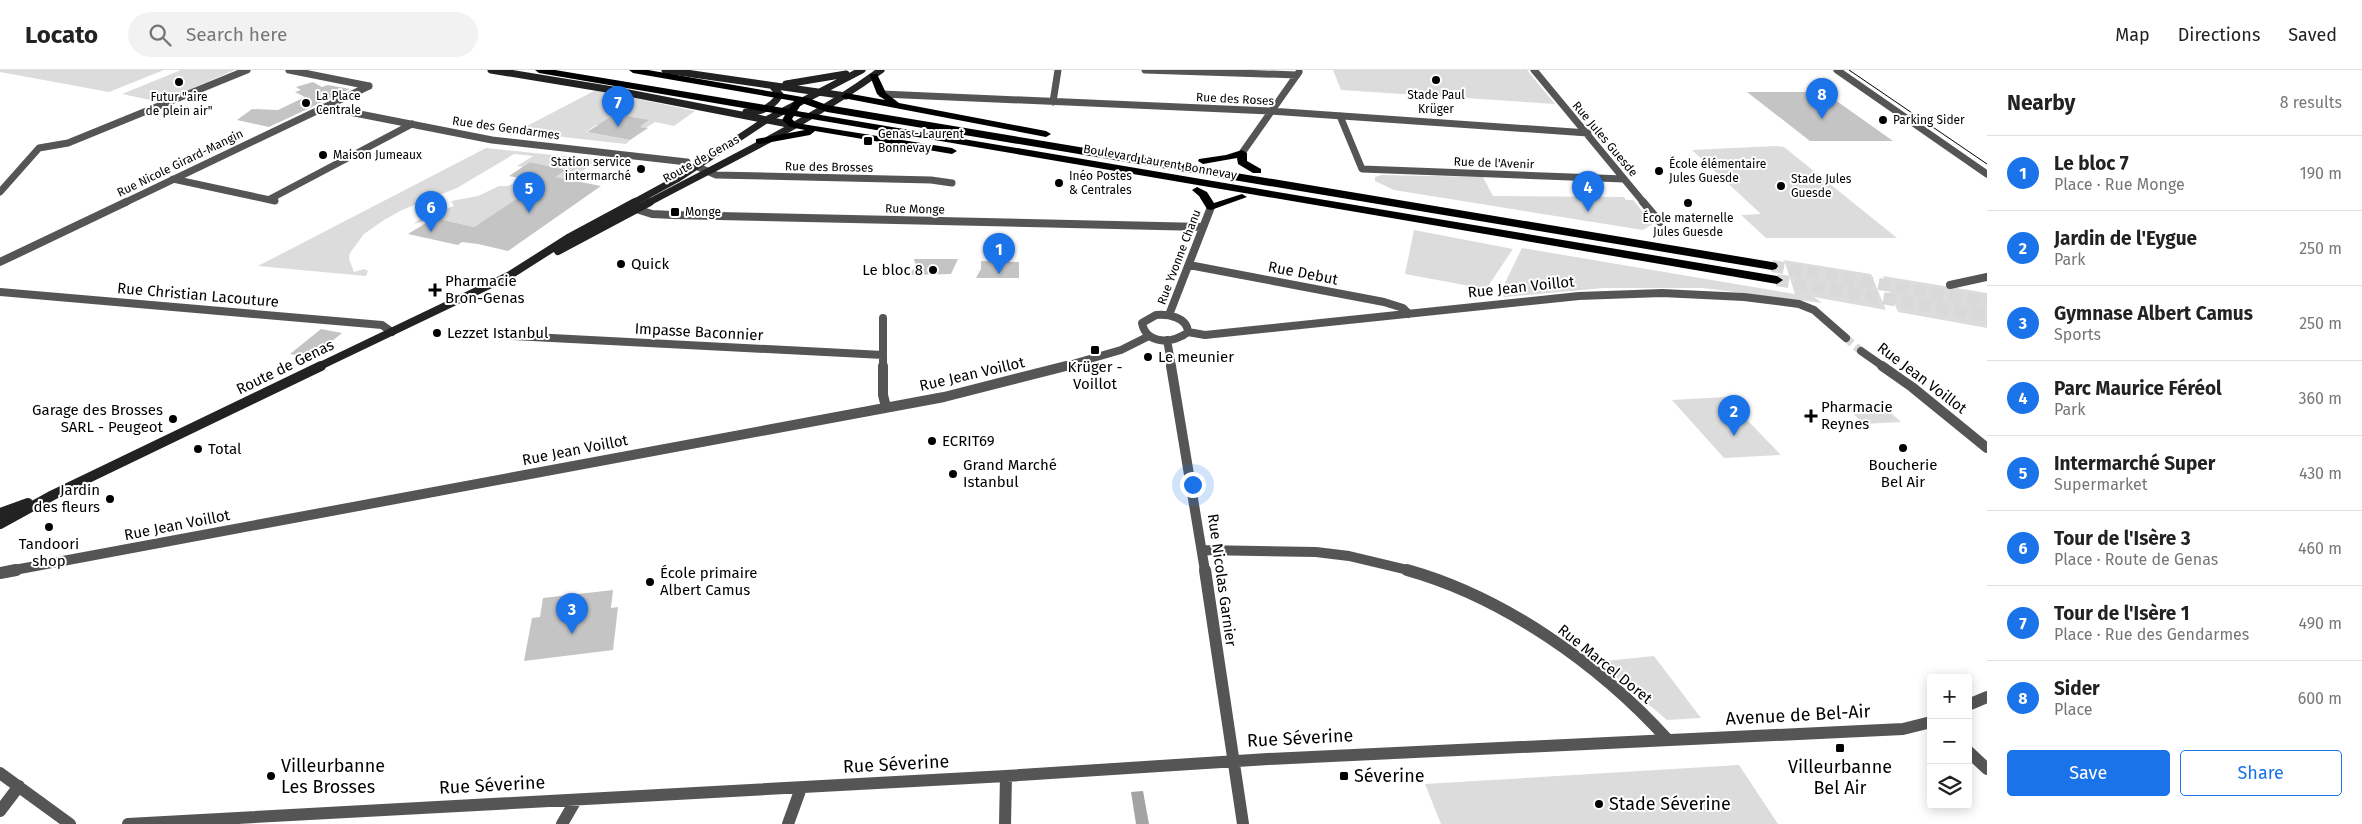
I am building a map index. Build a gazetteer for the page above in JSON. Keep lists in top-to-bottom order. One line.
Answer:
{"streets":{"highway":["Boulevard Laurent Bonnevay"],"main road":["Route de Genas"],"street":["Rue des Roses","Rue des Gendarmes","Rue Jules Guesde","Rue Nicole Girard-Mangin","Rue de l'Avenir","Rue des Brosses","Rue Monge","Rue Yvonne Chanu","Rue Debut","Rue Jean Voillot","Rue Christian Lacouture","Impasse Baconnier","Rue Nicolas Garnier","Rue Marcel Doret","Avenue de Bel-Air","Rue Séverine"]},"crossings":[["Rue des Roses","Rue Jules Guesde"],["Rue des Roses","Rue de l'Avenir"],["Rue des Gendarmes","Rue Nicole Girard-Mangin"],["Rue Jules Guesde","Rue de l'Avenir"],["Route de Genas","Boulevard Laurent Bonnevay"],["Route de Genas","Rue des Brosses"],["Route de Genas","Rue Monge"],["Route de Genas","Rue Christian Lacouture"],["Rue Monge","Rue Yvonne Chanu"],["Rue Yvonne Chanu","Rue Debut"],["Rue Debut","Rue Jean Voillot"],["Rue Nicolas Garnier","Rue Marcel Doret"],["Rue Nicolas Garnier","Rue Séverine"],["Rue Marcel Doret","Avenue de Bel-Air"],["Rue Marcel Doret","Rue Séverine"],["Avenue de Bel-Air","Rue Séverine"]],"places":{"other":["Stade Paul Krüger","Futur \"aire de plein air\"","La Place Centrale","Parking Sider","Maison Jumeaux","Station service intermarché","École élémentaire Jules Guesde","Inéo Postes & Centrales","Stade Jules Guesde","École maternelle Jules Guesde","Quick","Le bloc 8","Lezzet Istanbul","Le meunier","Garage des Brosses SARL - Peugeot","ECRIT69","Boucherie Bel Air","Total","Grand Marché Istanbul","Jardin des fleurs","Tandoori shop","École primaire Albert Camus","Villeurbanne Les Brosses","Stade Séverine"],"transit":["Genas - Laurent Bonnevay","Monge","Krüger - Voillot","Villeurbanne Bel Air","Séverine"],"health":["Pharmacie Bron-Genas","Pharmacie Reynes"]},"page":{"header":"Locato","search":"Search here","nav":["Map","Directions","Saved"],"heading":["Nearby","8 results"],"pins":["8","7","4","5","6","1","2","3"],"list":[{"mark":"1","name":"Le bloc 7","note":"Place · Rue Monge","value":"190 m"},{"mark":"2","name":"Jardin de l'Eygue","note":"Park","value":"250 m"},{"mark":"3","name":"Gymnase Albert Camus","note":"Sports","value":"250 m"},{"mark":"4","name":"Parc Maurice Féréol","note":"Park","value":"360 m"},{"mark":"5","name":"Intermarché Super","note":"Supermarket","value":"430 m"},{"mark":"6","name":"Tour de l'Isère 3","note":"Place · Route de Genas","value":"460 m"},{"mark":"7","name":"Tour de l'Isère 1","note":"Place · Rue des Gendarmes","value":"490 m"},{"mark":"8","name":"Sider","note":"Place","value":"600 m"}],"map_buttons":["+","−"],"buttons":["Save","Share"]}}
